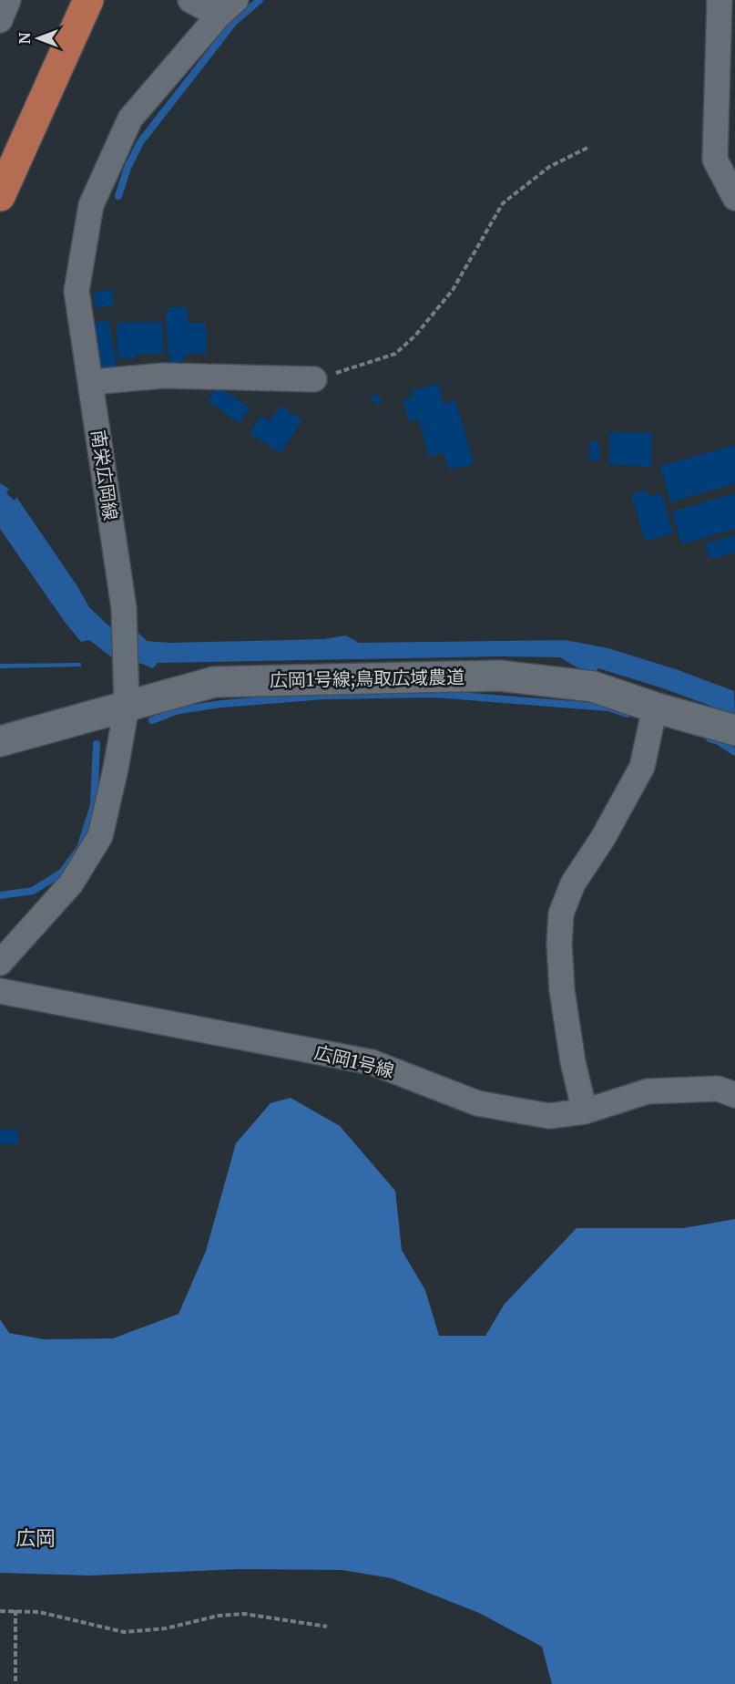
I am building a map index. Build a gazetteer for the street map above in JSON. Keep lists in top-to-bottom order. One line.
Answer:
{"streets":{"street":["南栄広岡線","広岡1号線;鳥取広域農道","広岡1号線"]},"crossings":[["南栄広岡線","広岡1号線;鳥取広域農道"]],"districts":["広岡"],"north":"left"}
